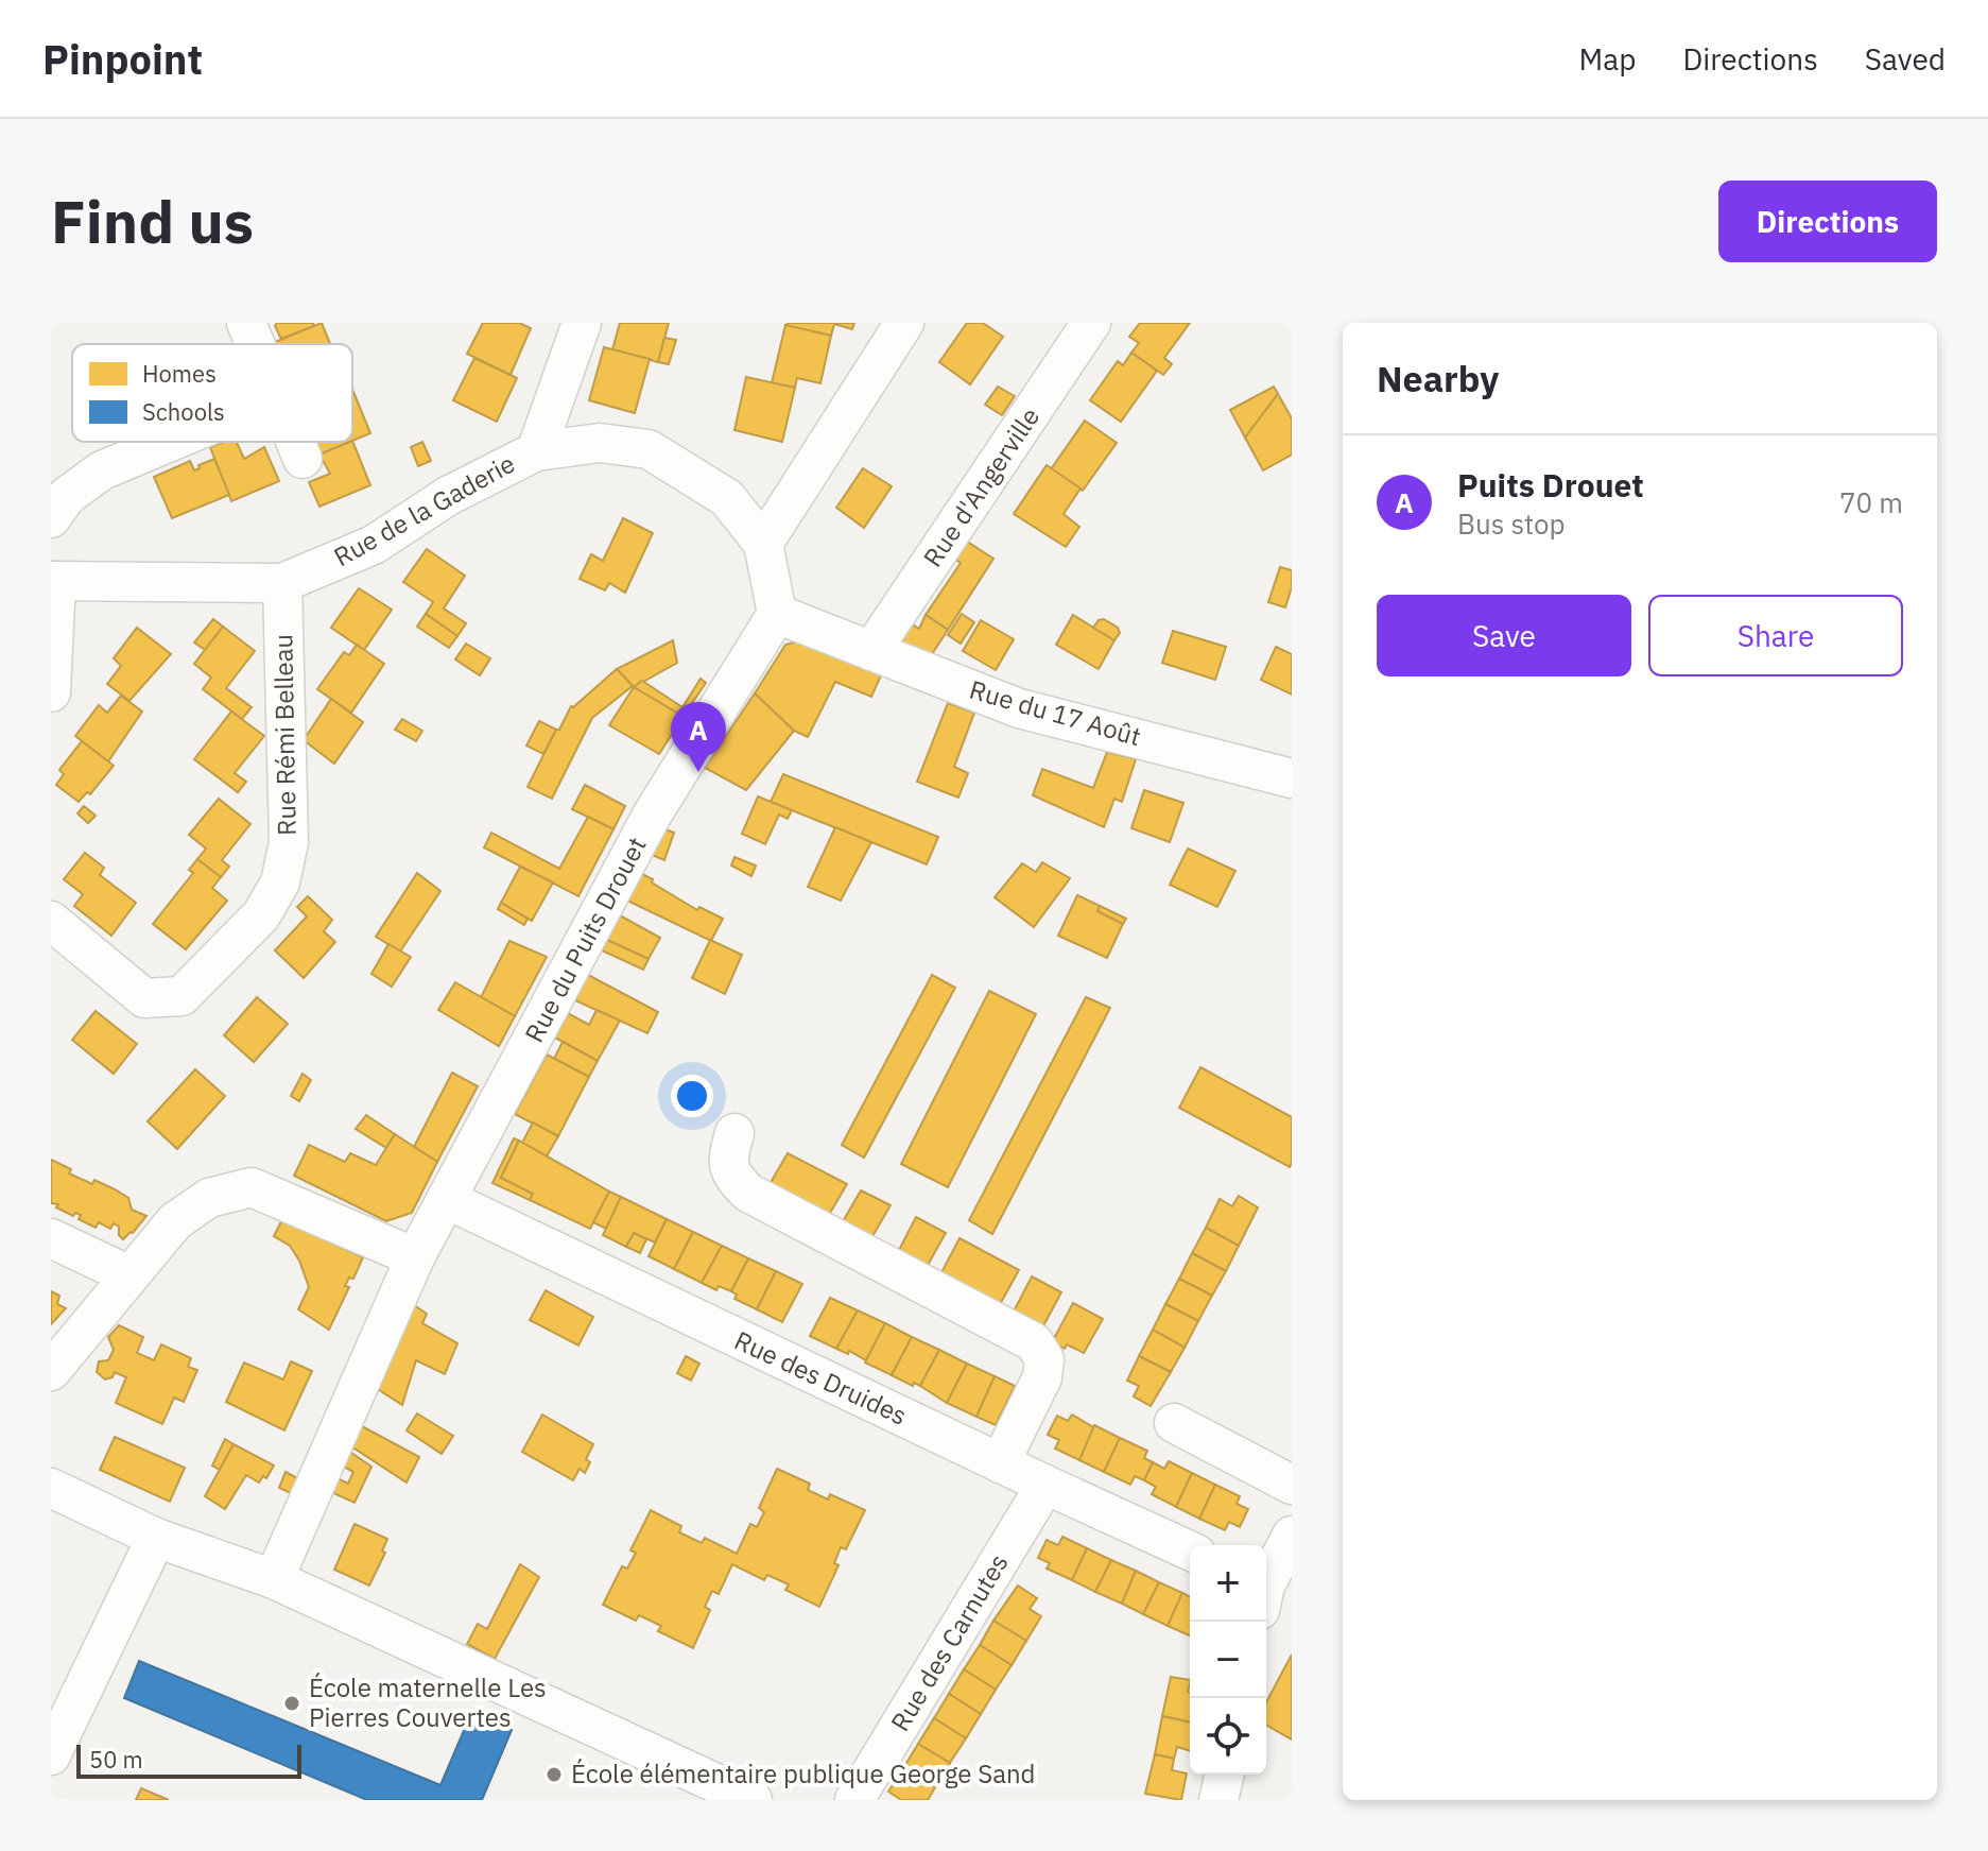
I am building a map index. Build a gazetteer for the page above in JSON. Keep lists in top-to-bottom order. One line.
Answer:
{"streets":{"street":["Rue d'Angerville","Rue de la Gaderie","Rue du 17 Août","Rue Rémi Belleau","Rue du Puits Drouet","Rue des Druides","Rue des Carnutes"]},"crossings":[["Rue d'Angerville","Rue du 17 Août"],["Rue de la Gaderie","Rue Rémi Belleau"],["Rue du 17 Août","Rue du Puits Drouet"],["Rue du Puits Drouet","Rue des Druides"],["Rue des Druides","Rue des Carnutes"]],"places":["École maternelle Les Pierres Couvertes","École élémentaire publique George Sand"],"legend":["Homes","Schools"],"scale_bar":"50 m","page":{"header":"Pinpoint","nav":["Map","Directions","Saved"],"buttons":["Directions",["Save","Share"]],"title":"Find us","heading":"Nearby","list":[{"mark":"A","name":"Puits Drouet","note":"Bus stop","value":"70 m"}],"pins":"A","map_buttons":["+","−"],"scale":"50 m"}}
